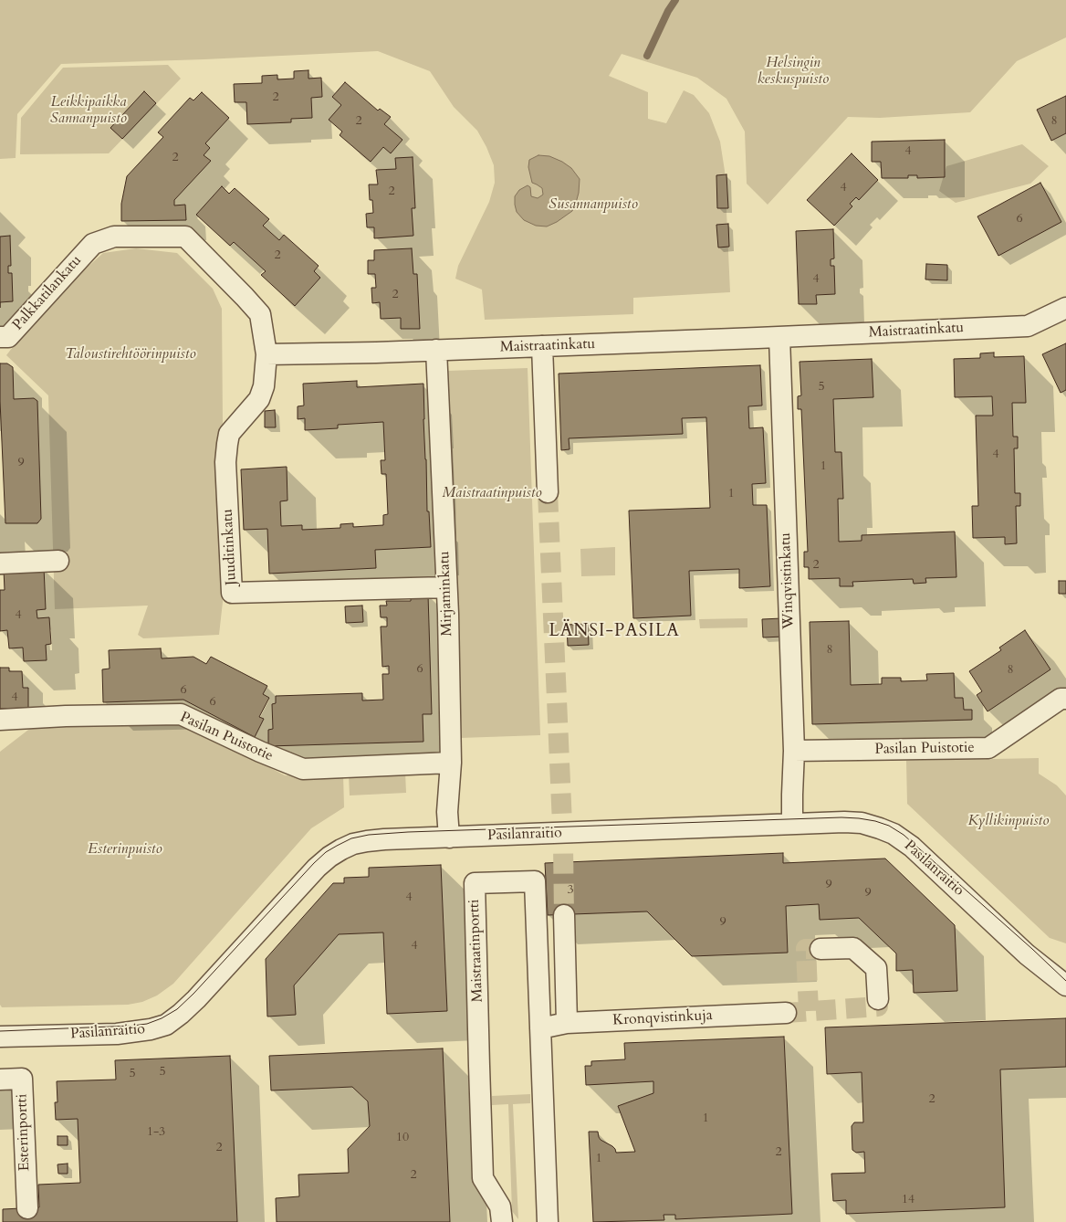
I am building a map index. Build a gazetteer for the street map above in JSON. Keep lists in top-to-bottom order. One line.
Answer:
{"streets":{"street":["Palkkatilankatu","Maistraatinkatu","Juuditinkatu","Winqvistinkatu","Mirjaminkatu","Pasilan Puistotie","Pasilanraitio","Maistraatinportti","Kronqvistinkuja","Esterinportti"]},"crossings":[["Palkkatilankatu","Maistraatinkatu"],["Palkkatilankatu","Juuditinkatu"],["Maistraatinkatu","Juuditinkatu"],["Maistraatinkatu","Winqvistinkatu"],["Maistraatinkatu","Mirjaminkatu"],["Juuditinkatu","Mirjaminkatu"],["Winqvistinkatu","Pasilan Puistotie"],["Winqvistinkatu","Pasilanraitio"],["Mirjaminkatu","Pasilan Puistotie"],["Mirjaminkatu","Pasilanraitio"],["Maistraatinportti","Kronqvistinkuja"]],"districts":["LÄNSI-PASILA"],"parks":["Helsingin keskuspuisto","Leikkipaikka Sannanpuisto","Susannanpuisto","Taloustirehtöörinpuisto","Maistraatinpuisto","Kyllikinpuisto","Esterinpuisto"],"house_numbers":["2","2","8","4","2","4","2","6","2","4","2","5","4","9","1","1","2","4","8","6","8","6","4","6","9","3","9","4","9","4","5","5","2","1","1-3","10","2","2","1","2","14"]}
